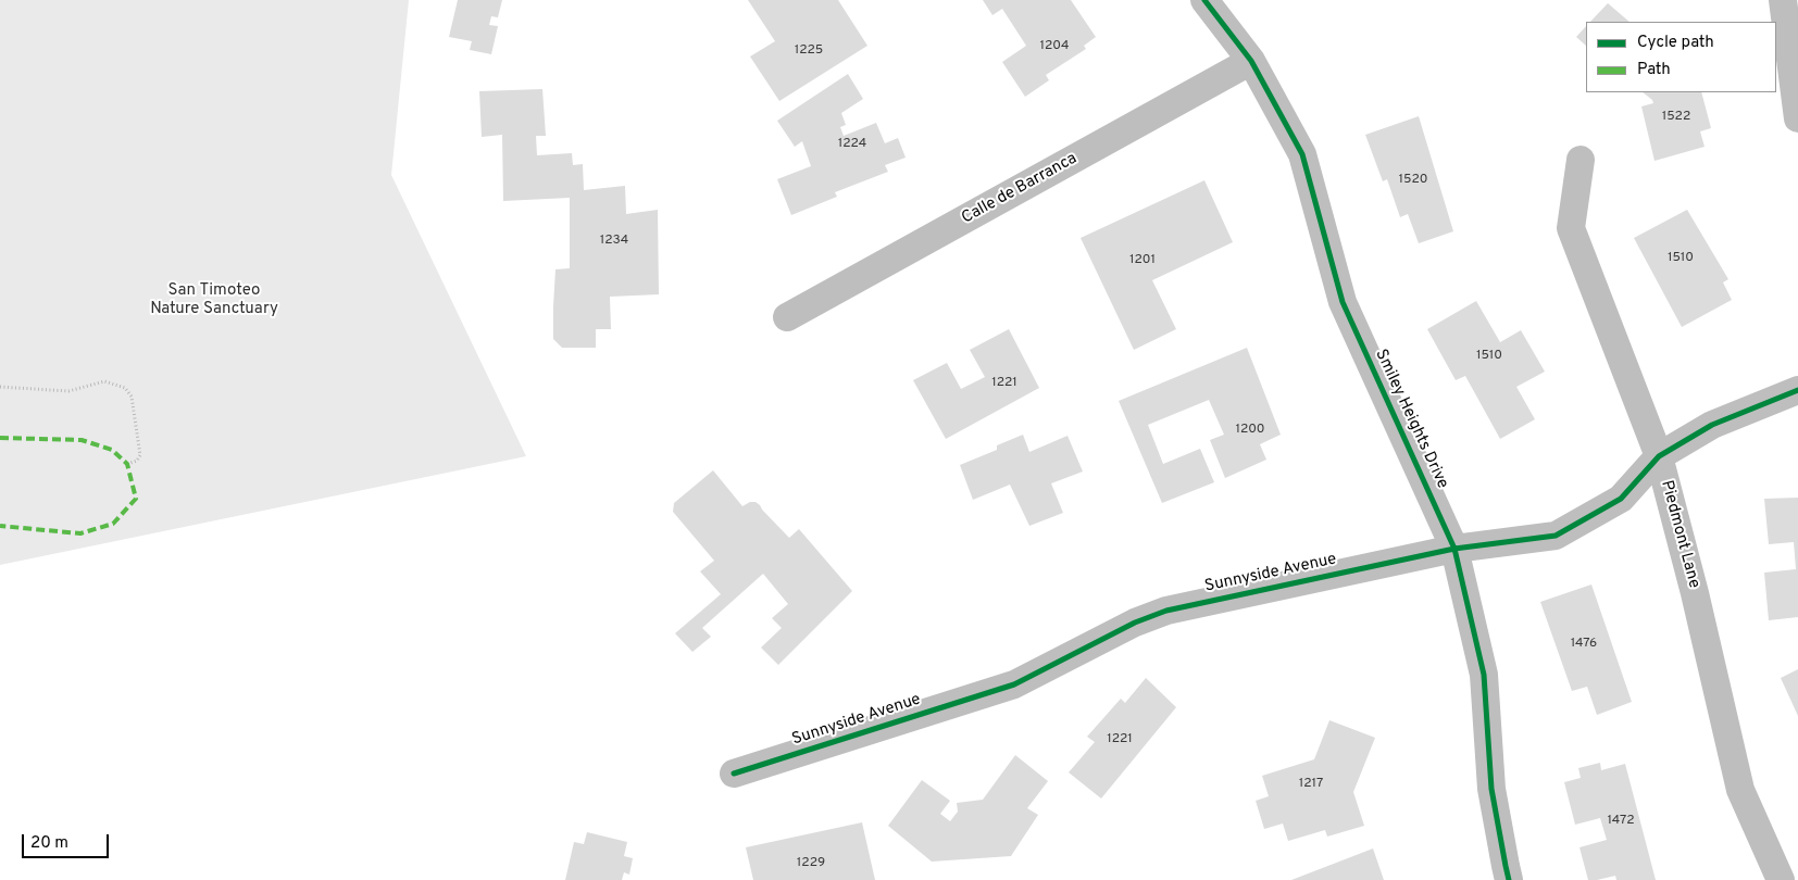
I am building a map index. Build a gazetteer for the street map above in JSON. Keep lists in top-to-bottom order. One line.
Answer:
{"streets":{"street":["Calle de Barranca","Smiley Heights Drive","Piedmont Lane","Sunnyside Avenue"]},"crossings":[["Calle de Barranca","Smiley Heights Drive"],["Smiley Heights Drive","Sunnyside Avenue"],["Piedmont Lane","Sunnyside Avenue"]],"parks":["San Timoteo Nature Sanctuary"],"house_numbers":["1204","1225","1522","1224","1520","1234","1510","1201","1510","1221","1200","1476","1221","1217","1472","1229"],"legend":["Cycle path","Path"],"scale_bar":"20 m"}
